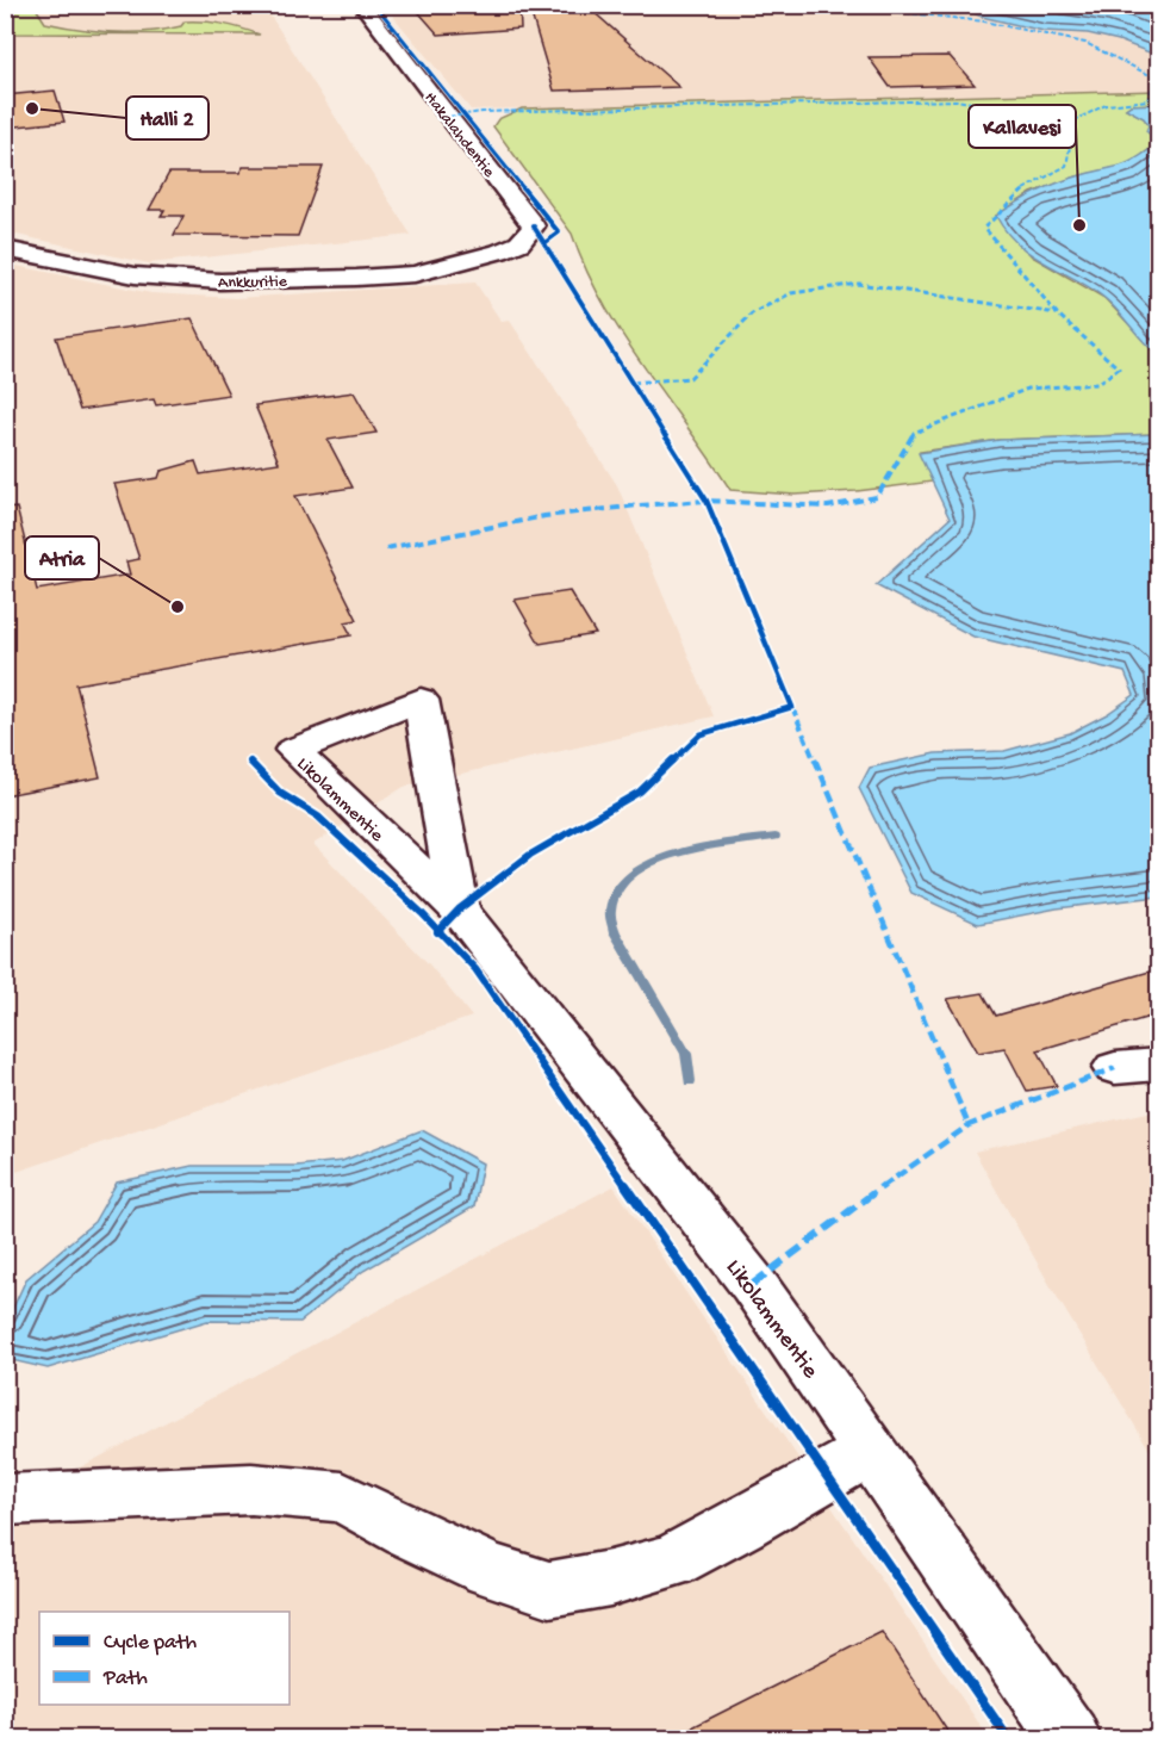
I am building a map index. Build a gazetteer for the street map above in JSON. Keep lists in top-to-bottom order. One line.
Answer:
{"streets":{"street":["Hakalahdentie","Ankkuritie","Likolammentie"]},"crossings":[["Hakalahdentie","Ankkuritie"]],"places":["Halli 2","Kallavesi","Atria"],"legend":["Cycle path","Path"]}
